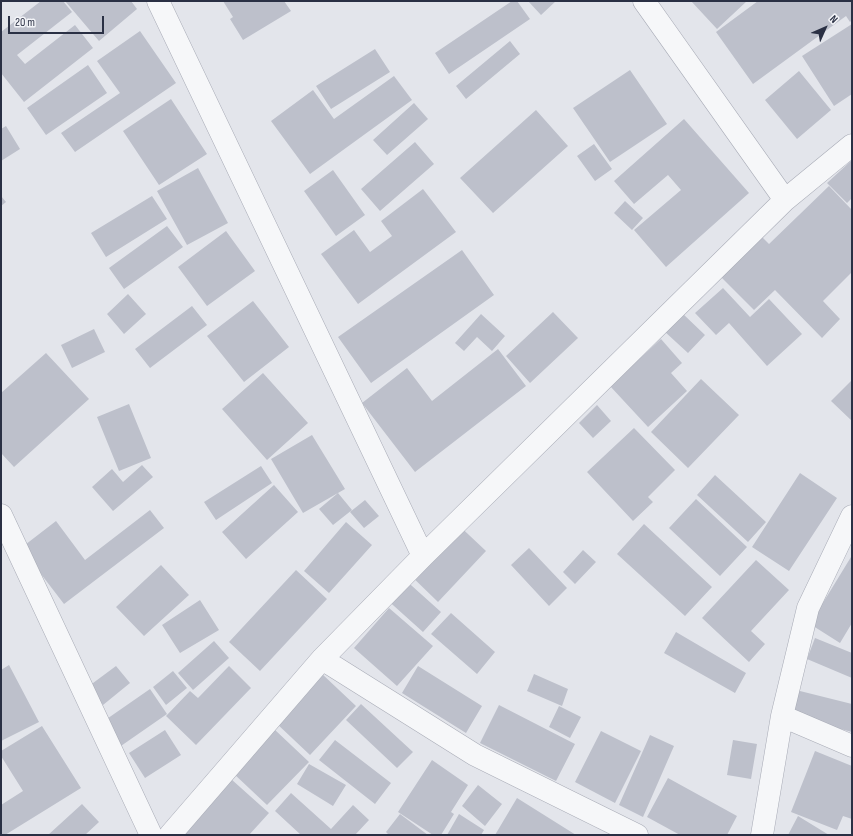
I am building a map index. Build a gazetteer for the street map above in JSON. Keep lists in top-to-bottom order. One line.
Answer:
{"scale_bar":"20 m","north":"top right"}
